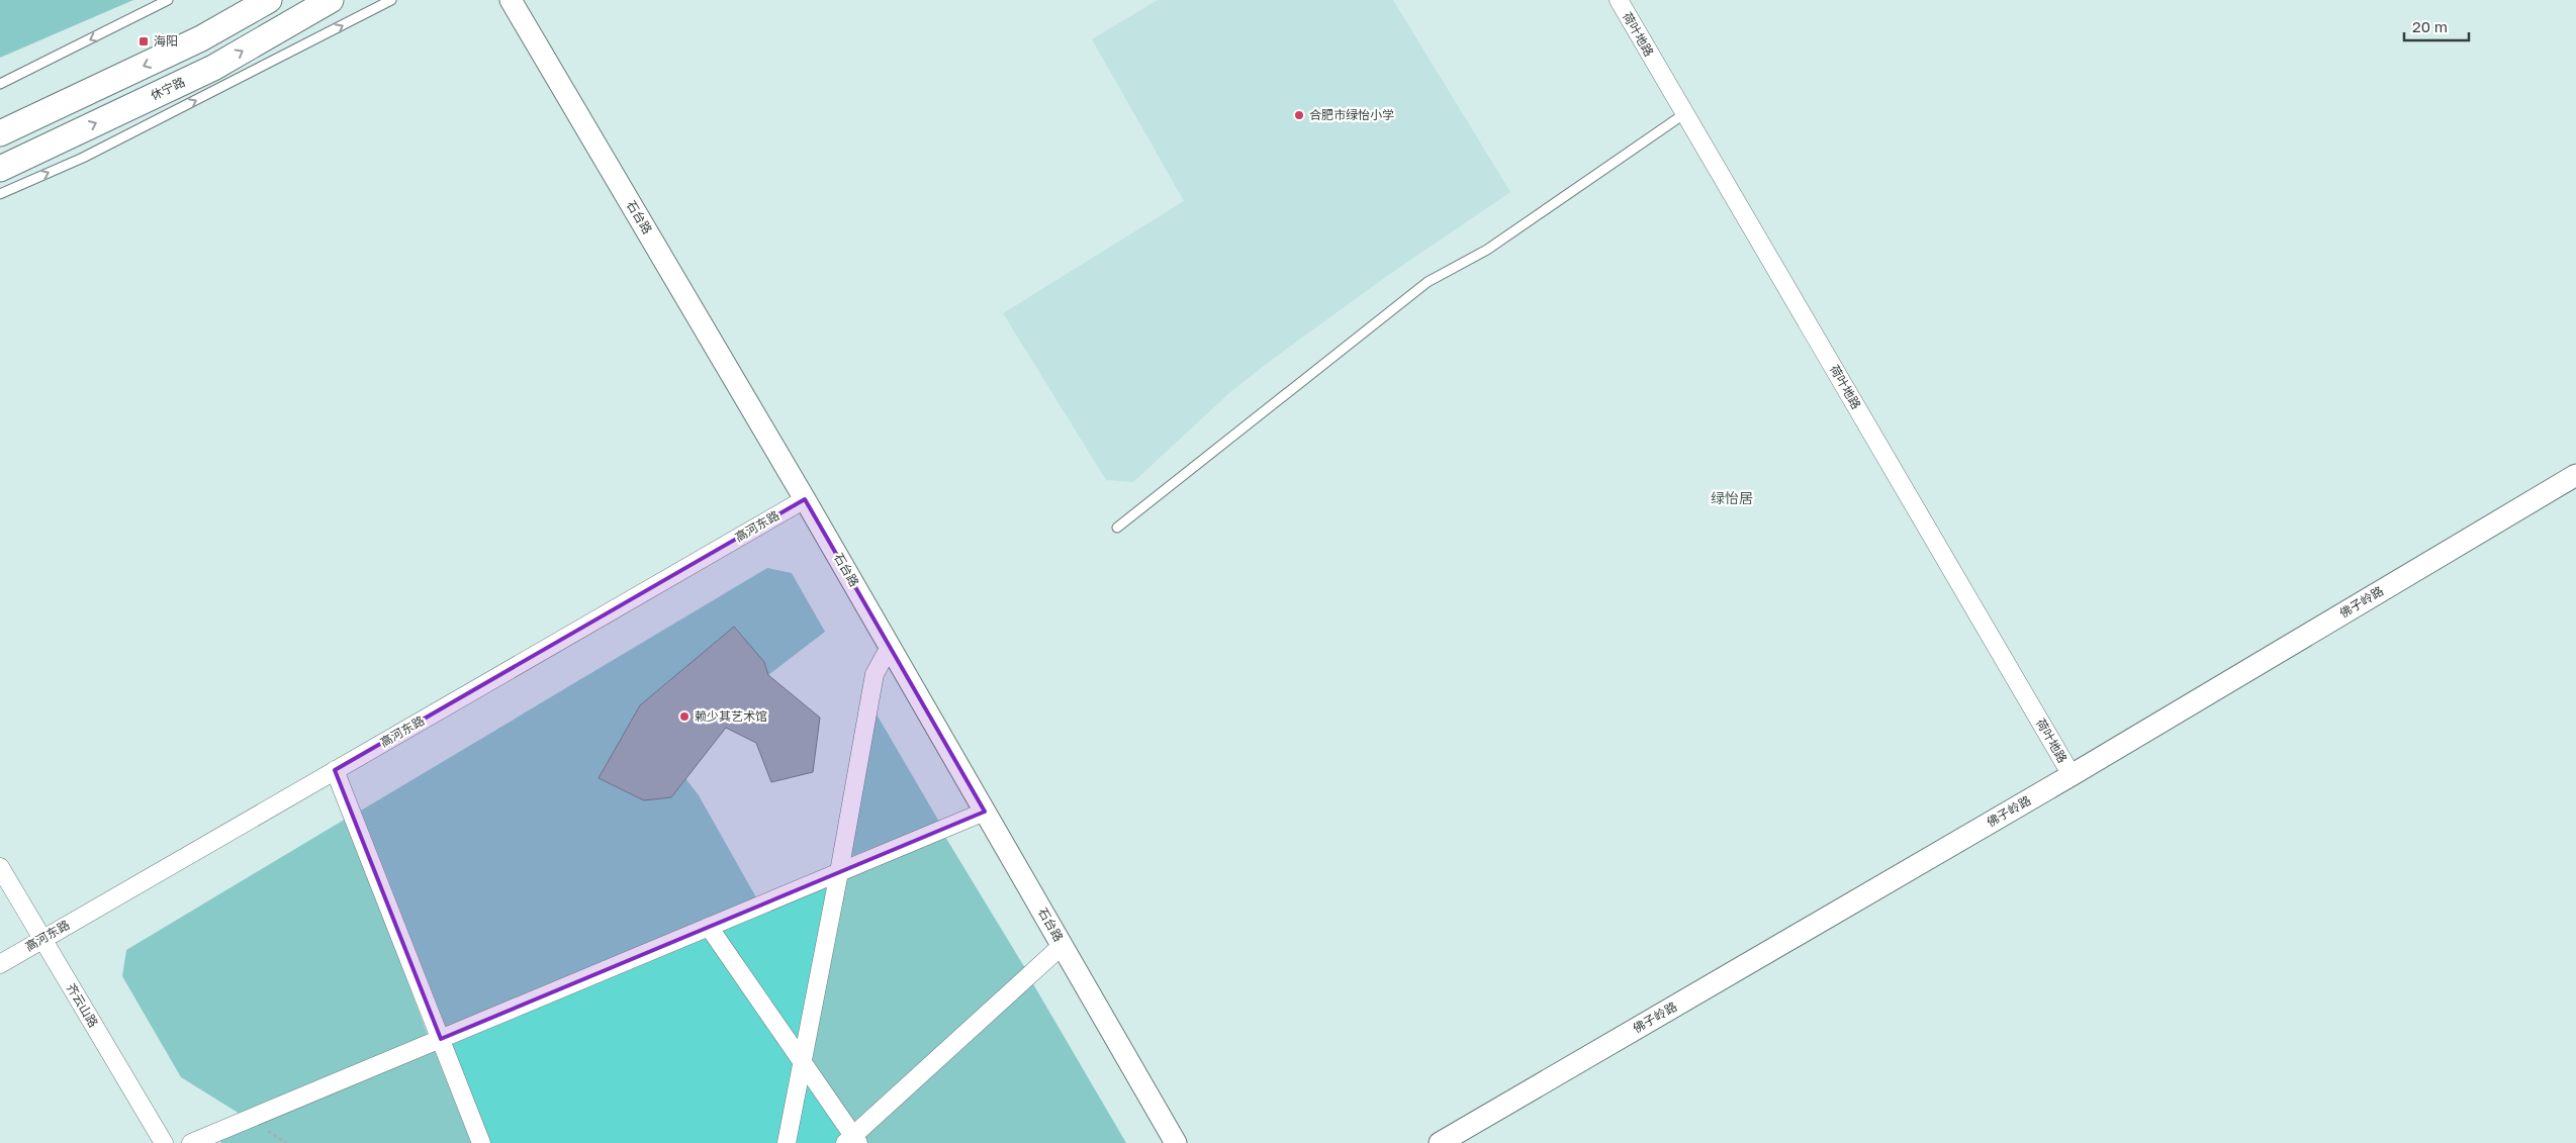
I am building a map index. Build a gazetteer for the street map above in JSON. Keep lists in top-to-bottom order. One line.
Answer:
{"streets":{"main road":["休宁路"],"street":["荷叶地路","石台路","高河东路","佛子岭路","齐云山路"]},"crossings":[["荷叶地路","佛子岭路"],["石台路","高河东路"],["高河东路","齐云山路"]],"districts":["绿怡居"],"places":{"transit":["海阳"],"other":["合肥市绿怡小学","赖少其艺术馆"]},"scale_bar":"20 m"}
